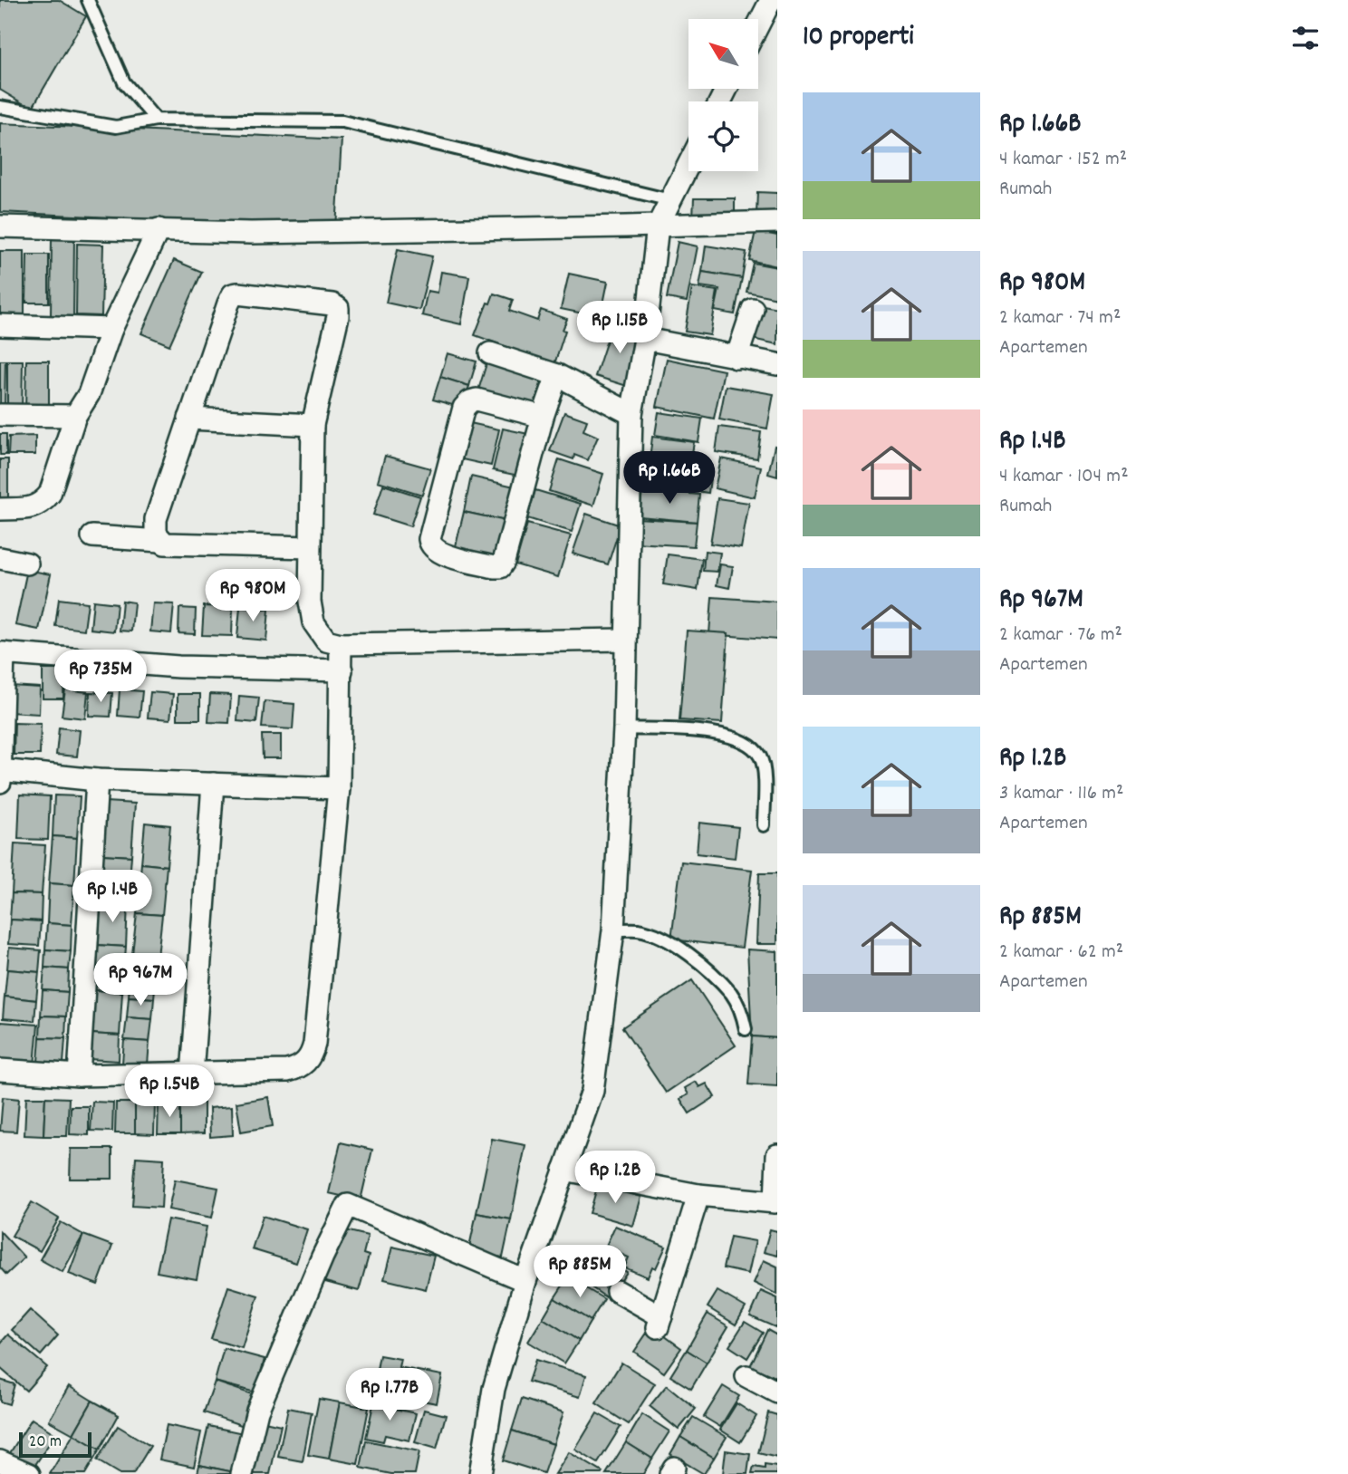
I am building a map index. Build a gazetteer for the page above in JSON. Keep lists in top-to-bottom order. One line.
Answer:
{"scale_bar":"20 m","north":"top left","page":{"heading":"10 properti","list":[{"name":"Rp 1.66B","note":"4 kamar · 152 m² · Rumah"},{"name":"Rp 980M","note":"2 kamar · 74 m² · Apartemen"},{"name":"Rp 1.4B","note":"4 kamar · 104 m² · Rumah"},{"name":"Rp 967M","note":"2 kamar · 76 m² · Apartemen"},{"name":"Rp 1.2B","note":"3 kamar · 116 m² · Apartemen"},{"name":"Rp 885M","note":"2 kamar · 62 m² · Apartemen"}],"price":["Rp 1.15B","Rp 1.66B","Rp 980M","Rp 735M","Rp 1.4B","Rp 967M","Rp 1.54B","Rp 1.2B","Rp 885M","Rp 1.77B"],"scale":"20 m"}}
